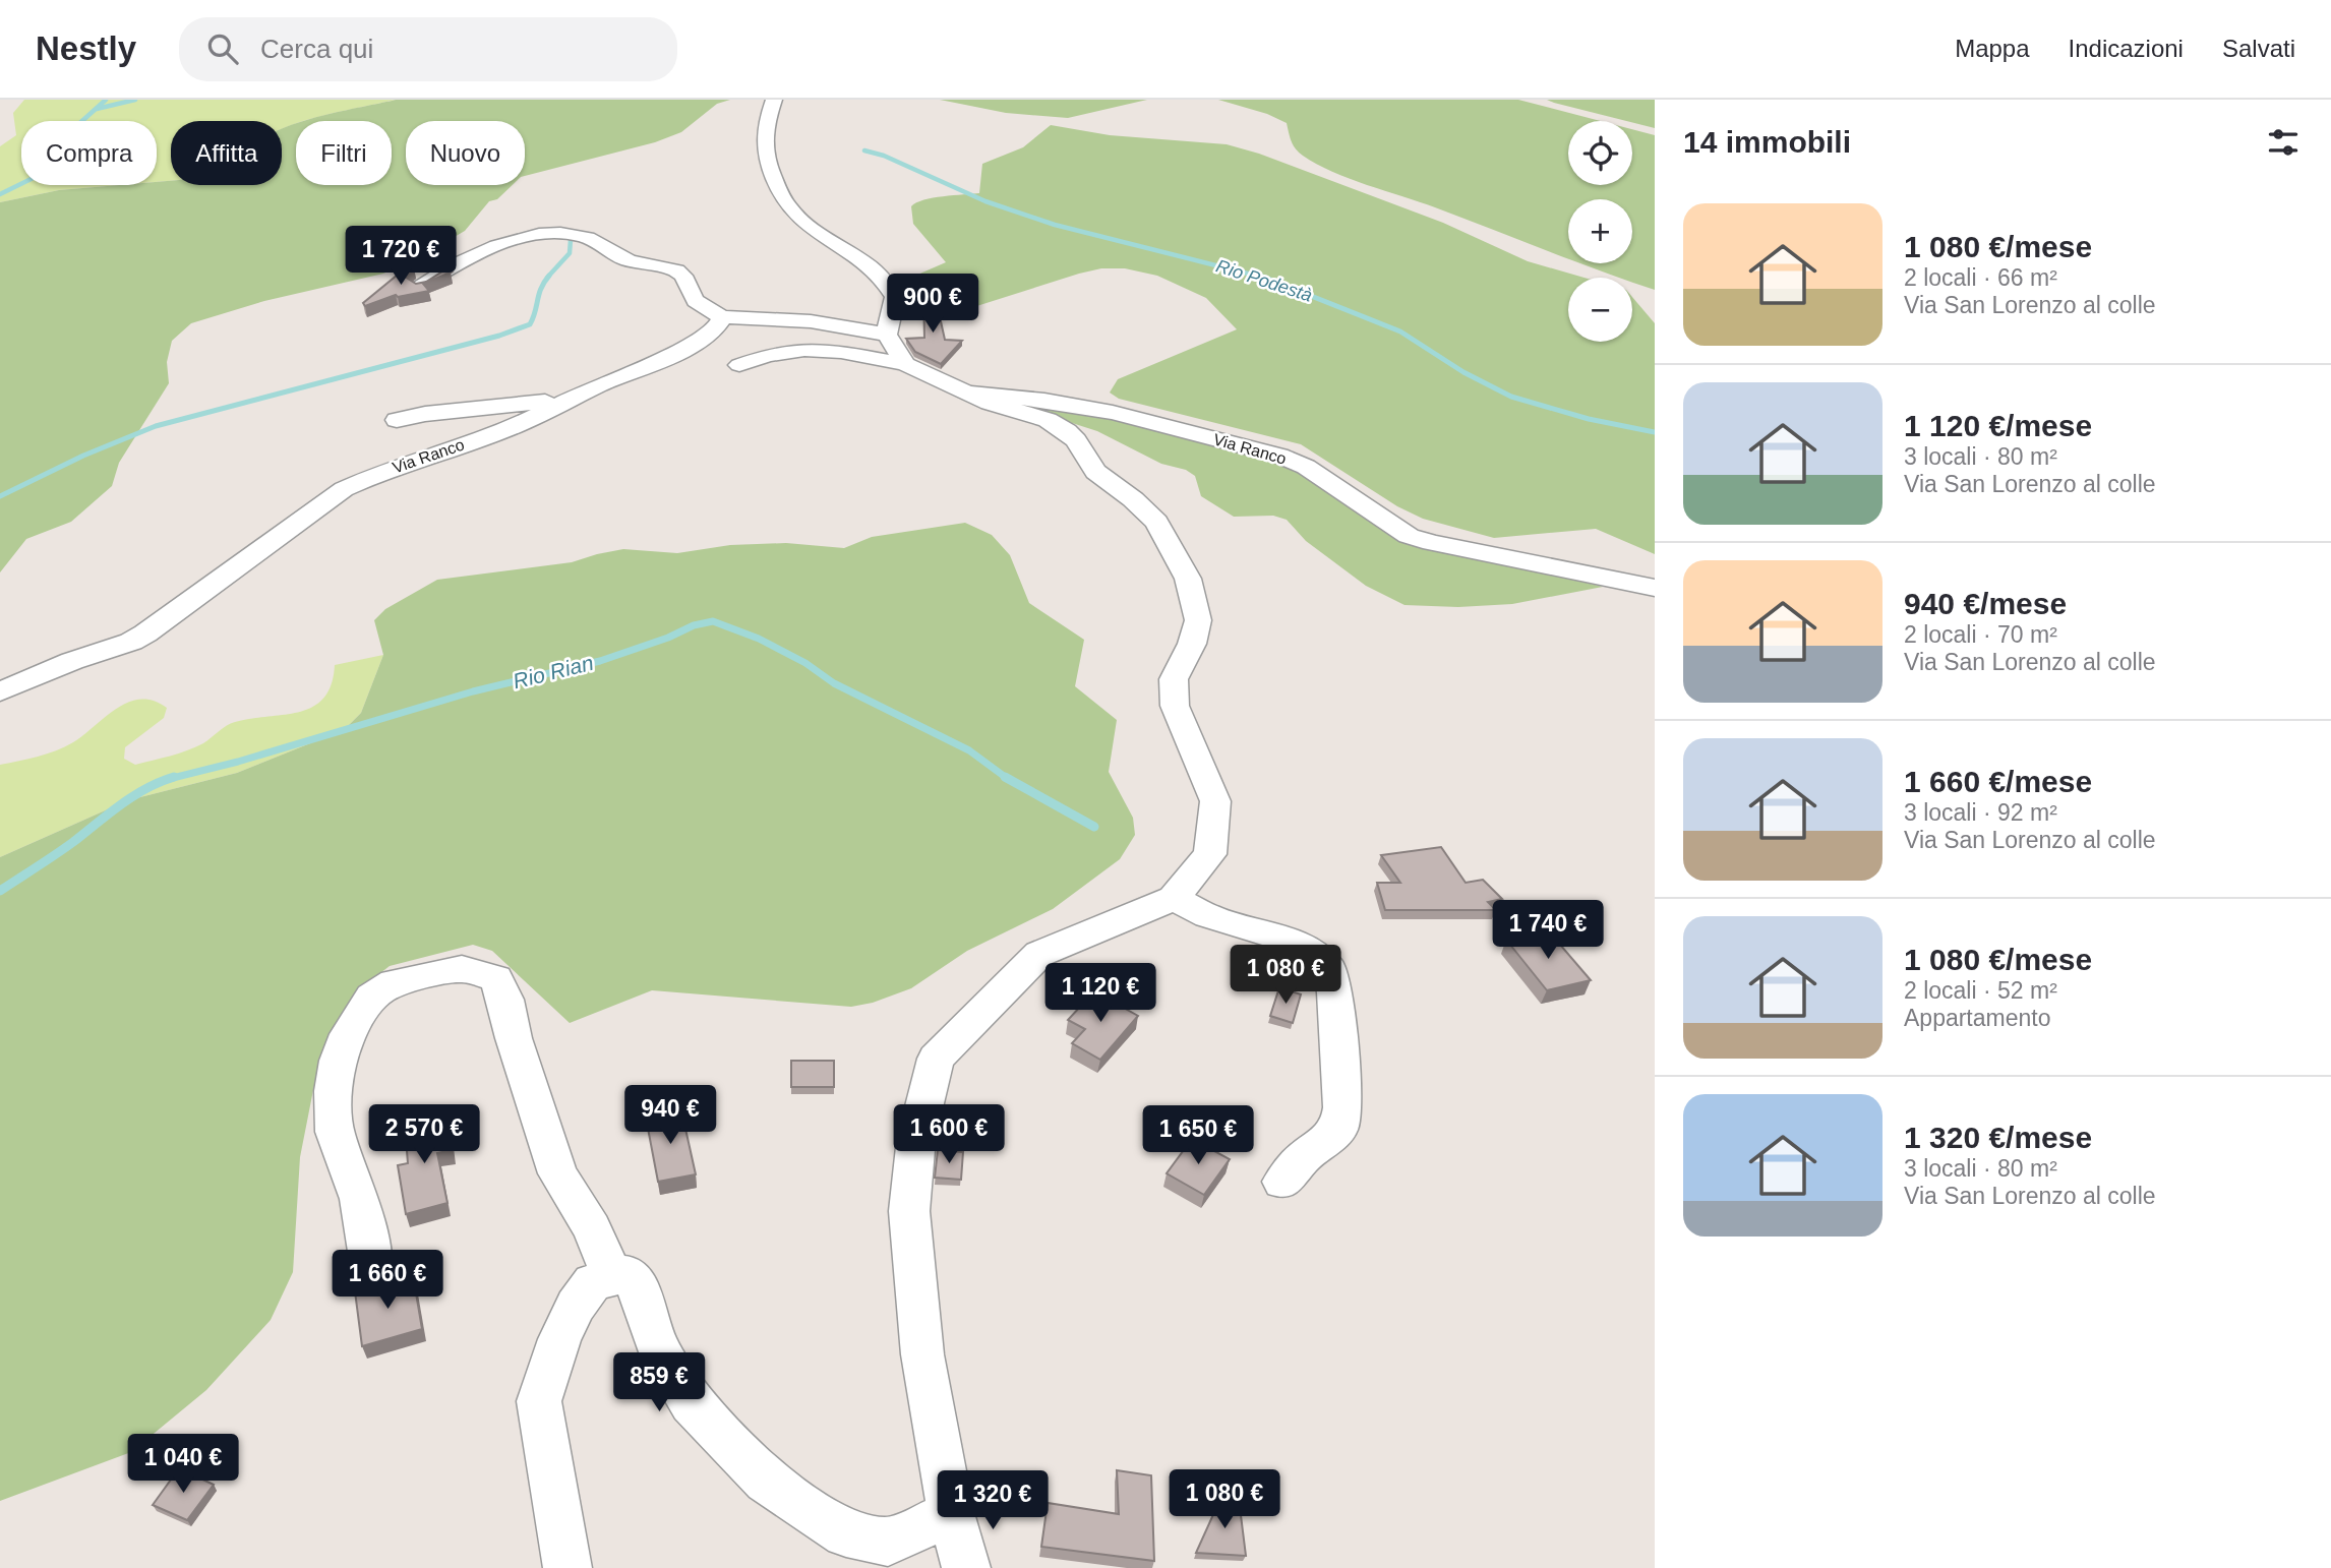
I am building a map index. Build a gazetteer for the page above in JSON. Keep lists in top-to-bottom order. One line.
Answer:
{"streets":{"street":["Via Ranco"]},"water":["Rio Podestà","Rio Rian"],"page":{"header":"Nestly","search":"Cerca qui","nav":["Mappa","Indicazioni","Salvati"],"heading":"14 immobili","map_buttons":["+","−"],"chip":["Compra","Affitta","Filtri","Nuovo"],"list":[{"name":"1 080 €/mese","note":"2 locali · 66 m² · Via San Lorenzo al colle"},{"name":"1 120 €/mese","note":"3 locali · 80 m² · Via San Lorenzo al colle"},{"name":"940 €/mese","note":"2 locali · 70 m² · Via San Lorenzo al colle"},{"name":"1 660 €/mese","note":"3 locali · 92 m² · Via San Lorenzo al colle"},{"name":"1 080 €/mese","note":"2 locali · 52 m² · Appartamento"},{"name":"1 320 €/mese","note":"3 locali · 80 m² · Via San Lorenzo al colle"}],"price":["1 720 €","900 €","1 740 €","1 080 €","1 120 €","940 €","2 570 €","1 600 €","1 650 €","1 660 €","859 €","1 040 €","1 080 €","1 320 €"]}}
